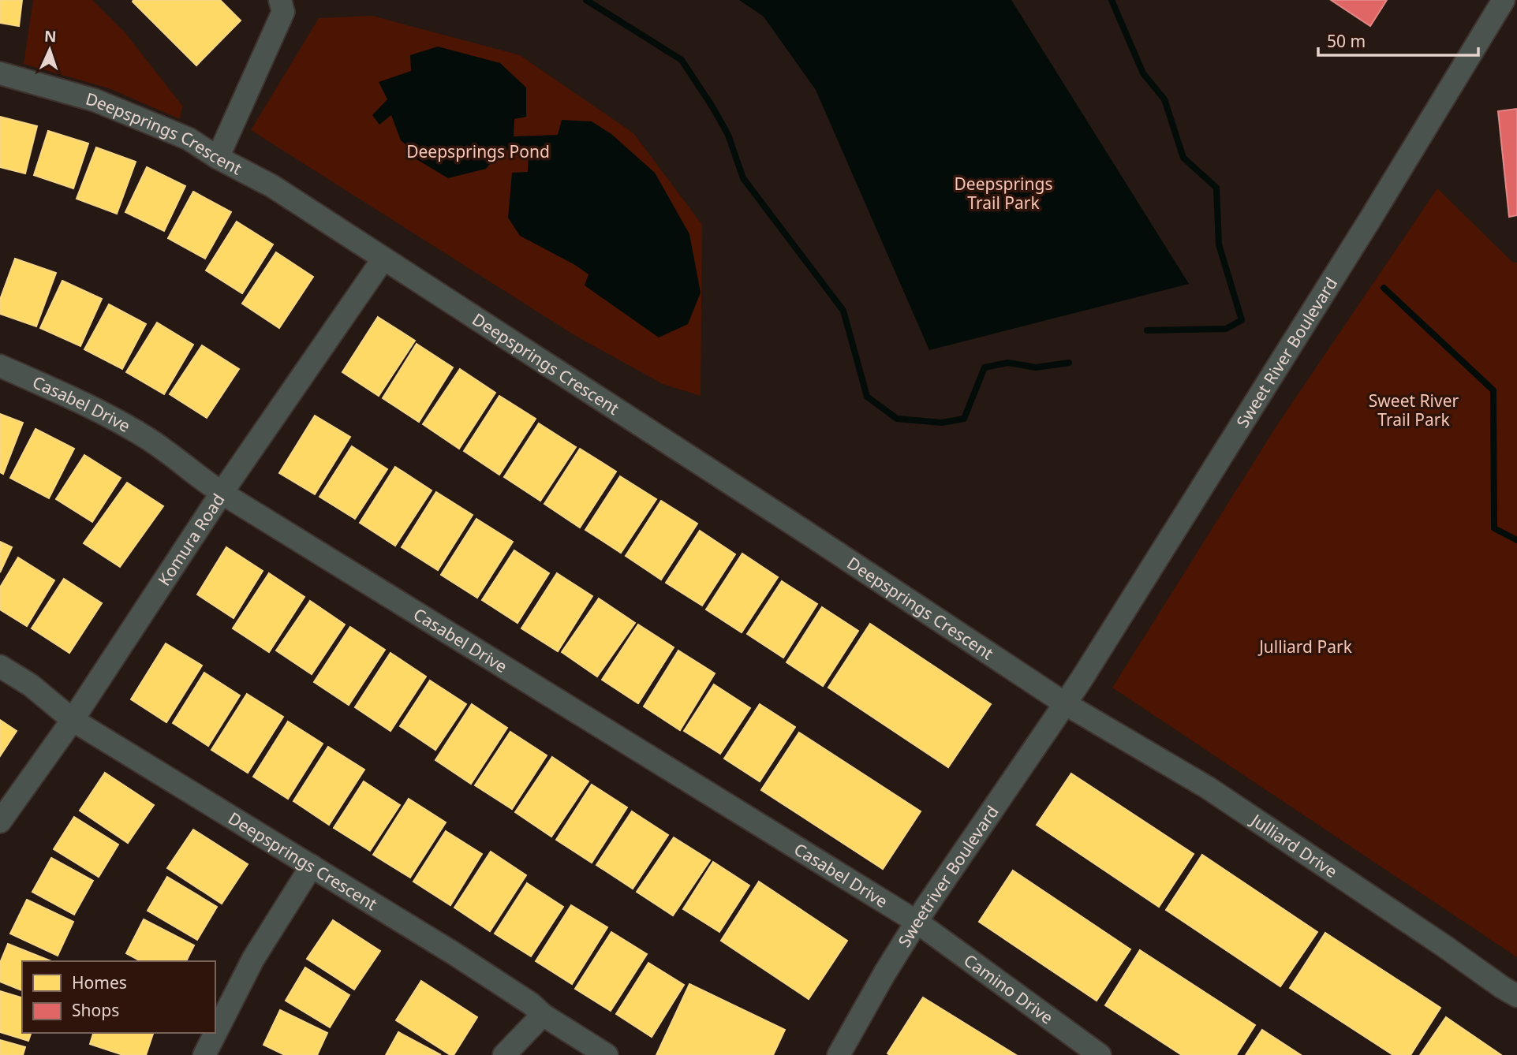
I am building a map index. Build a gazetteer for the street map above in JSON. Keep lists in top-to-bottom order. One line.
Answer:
{"streets":{"street":["Deepsprings Crescent","Sweet River Boulevard","Casabel Drive","Komura Road","Julliard Drive","Sweetriver Boulevard","Camino Drive"]},"crossings":[["Deepsprings Crescent","Sweet River Boulevard"],["Deepsprings Crescent","Komura Road"],["Deepsprings Crescent","Julliard Drive"],["Deepsprings Crescent","Sweetriver Boulevard"],["Sweet River Boulevard","Julliard Drive"],["Sweet River Boulevard","Sweetriver Boulevard"],["Casabel Drive","Komura Road"],["Casabel Drive","Sweetriver Boulevard"],["Casabel Drive","Camino Drive"],["Julliard Drive","Sweetriver Boulevard"],["Sweetriver Boulevard","Camino Drive"]],"parks":["Deepsprings Pond","Deepsprings Trail Park","Sweet River Trail Park","Julliard Park"],"legend":["Homes","Shops"],"scale_bar":"50 m","north":"top"}
